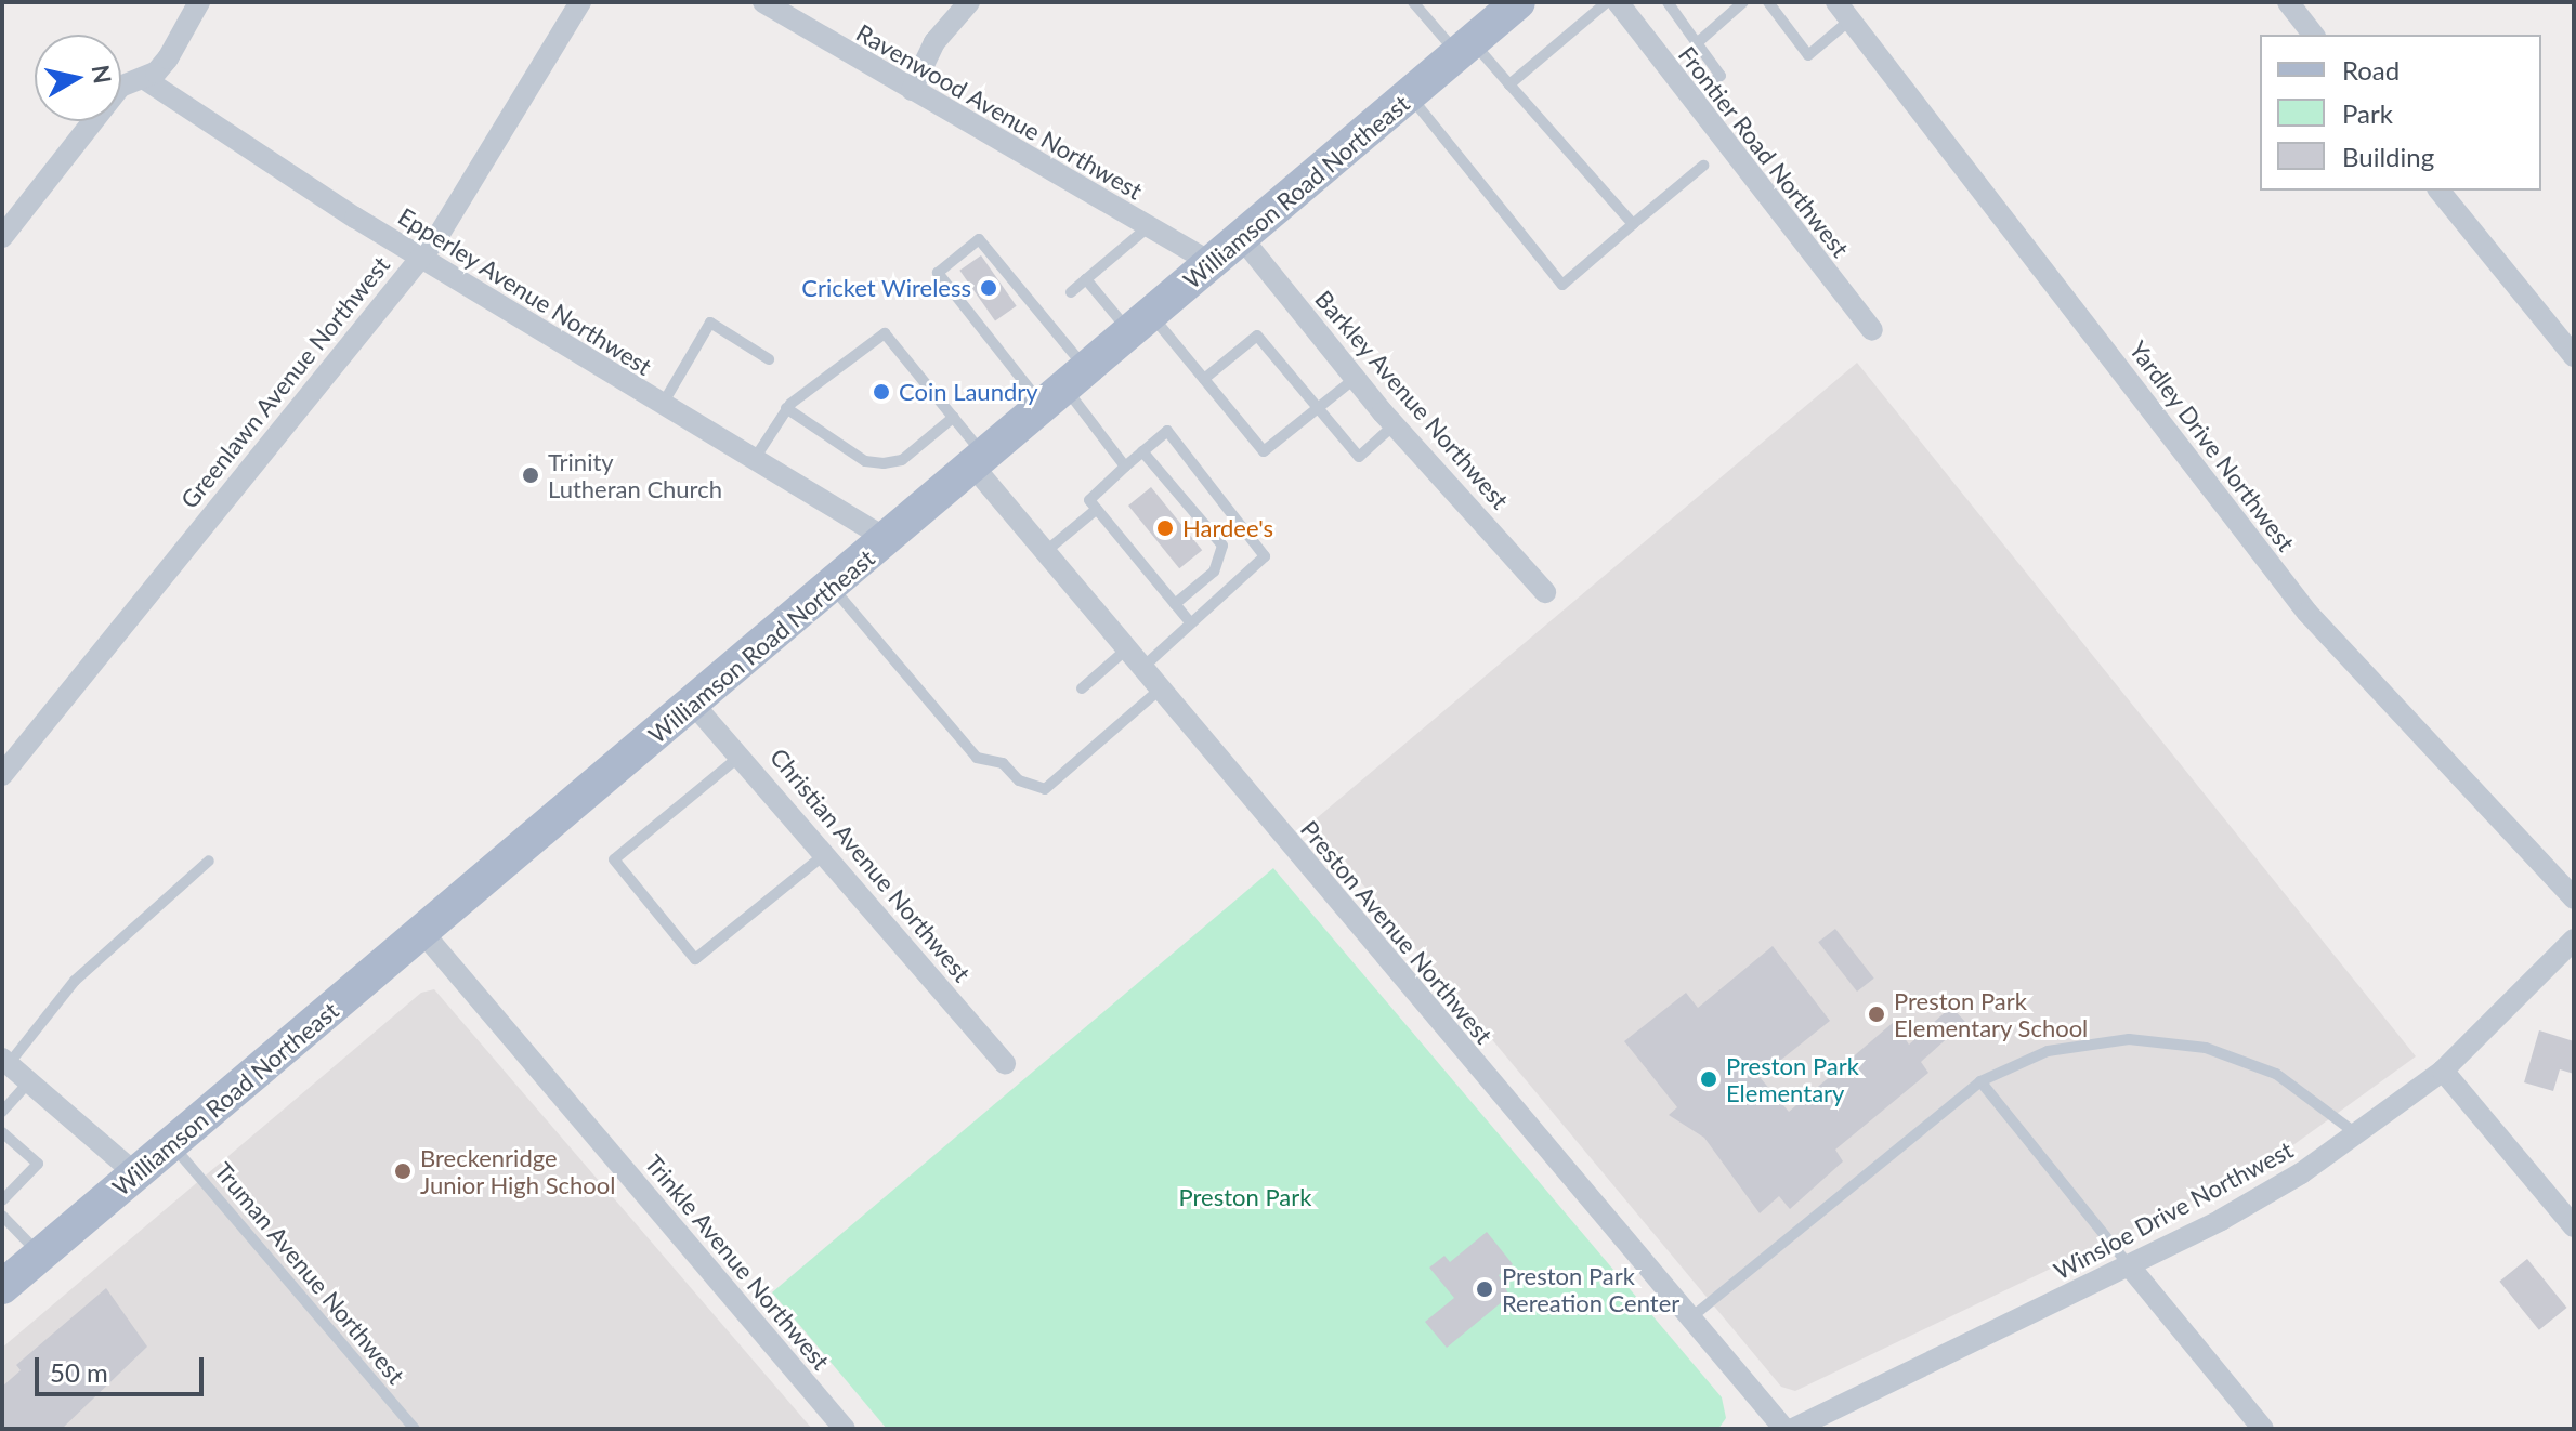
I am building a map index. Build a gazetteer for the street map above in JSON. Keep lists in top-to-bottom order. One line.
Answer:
{"streets":{"main road":["Williamson Road Northeast"],"street":["Ravenwood Avenue Northwest","Frontier Road Northwest","Epperley Avenue Northwest","Greenlawn Avenue Northwest","Barkley Avenue Northwest","Yardley Drive Northwest","Christian Avenue Northwest","Preston Avenue Northwest","Winsloe Drive Northwest","Trinkle Avenue Northwest"],"lane":["Truman Avenue Northwest"]},"crossings":[["Ravenwood Avenue Northwest","Williamson Road Northeast"],["Williamson Road Northeast","Epperley Avenue Northwest"],["Williamson Road Northeast","Barkley Avenue Northwest"],["Williamson Road Northeast","Christian Avenue Northwest"],["Williamson Road Northeast","Preston Avenue Northwest"],["Williamson Road Northeast","Trinkle Avenue Northwest"],["Williamson Road Northeast","Truman Avenue Northwest"],["Epperley Avenue Northwest","Greenlawn Avenue Northwest"]],"parks":["Preston Park"],"places":["Cricket Wireless","Coin Laundry","Trinity Lutheran Church","Hardee's","Preston Park Elementary School","Preston Park Elementary","Breckenridge Junior High School","Preston Park Rereation Center"],"legend":["Road","Park","Building"],"scale_bar":"50 m","north":"right"}
